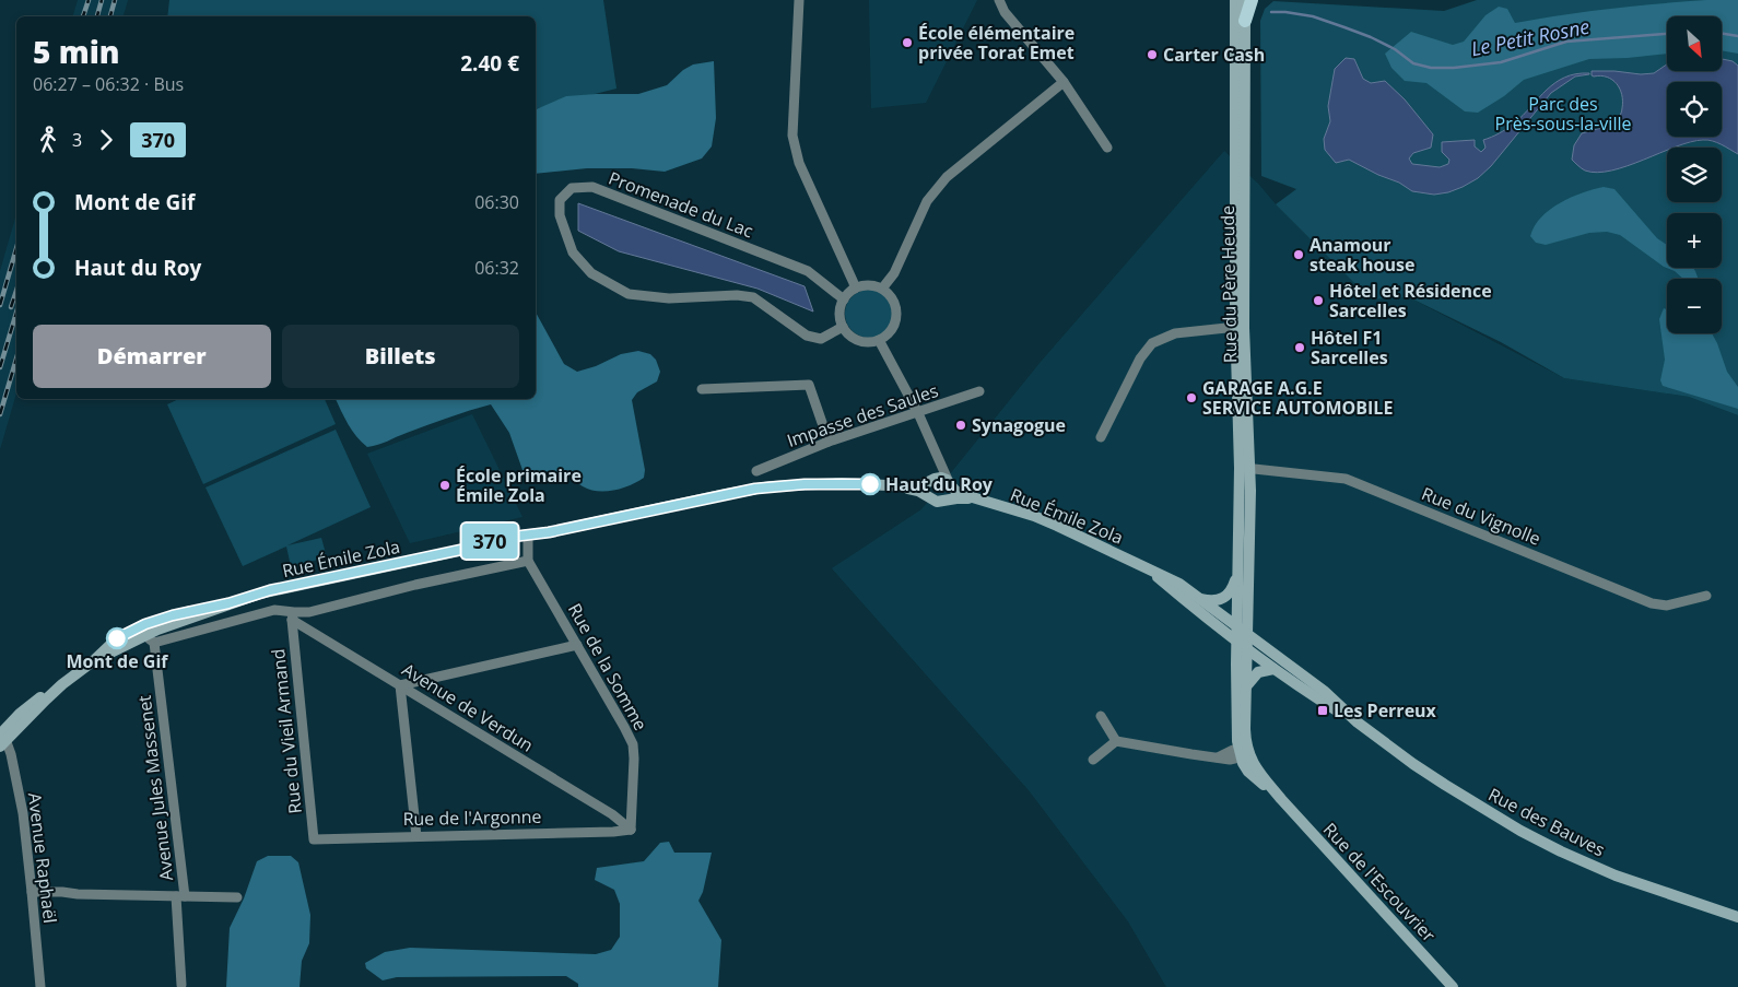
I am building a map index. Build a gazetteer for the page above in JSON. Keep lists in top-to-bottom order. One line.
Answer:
{"streets":{"main road":["Rue du Père Heude","Rue Émile Zola","Rue des Bauves","Rue de l'Escouvrier"],"street":["Promenade du Lac","Impasse des Saules","Rue du Vignolle","Rue de la Somme","Avenue de Verdun","Rue du Vieil Armand","Avenue Jules Massenet","Rue de l'Argonne","Avenue Raphaël"]},"crossings":[["Rue du Père Heude","Rue Émile Zola"],["Rue du Père Heude","Rue du Vignolle"],["Rue du Père Heude","Rue des Bauves"],["Rue Émile Zola","Rue des Bauves"],["Rue Émile Zola","Avenue Raphaël"],["Rue de la Somme","Avenue de Verdun"],["Rue de la Somme","Rue de l'Argonne"],["Avenue de Verdun","Rue du Vieil Armand"],["Avenue de Verdun","Rue de l'Argonne"],["Rue du Vieil Armand","Rue de l'Argonne"]],"water":["Le Petit Rosne"],"parks":["Parc des Près-sous-la-ville"],"places":{"other":["École élémentaire privée Torat Emet","Carter Cash","Anamour steak house","Hôtel et Résidence Sarcelles","Hôtel F1 Sarcelles","GARAGE A.G.E SERVICE AUTOMOBILE","Synagogue","Haut du Roy","École primaire Émile Zola","Mont de Gif"],"transit":["Les Perreux"]},"lines":["bus line 370"],"north":"bottom right","page":{"on_map":"370","map_buttons":["+","−"],"heading":["5 min","06:27 – 06:32 · Bus","2.40 €"],"legs":["3","370"],"list":[{"name":"Mont de Gif","value":"06:30"},{"name":"Haut du Roy","value":"06:32"}],"buttons":["Démarrer","Billets"]}}
